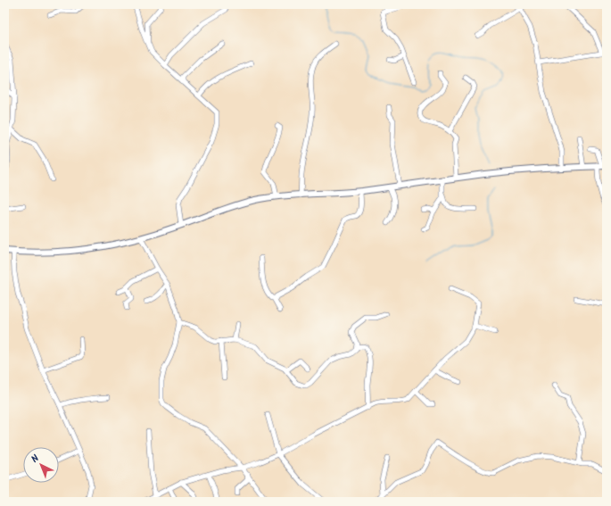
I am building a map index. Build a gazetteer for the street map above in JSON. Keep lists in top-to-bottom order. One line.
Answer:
{"north":"top left"}
